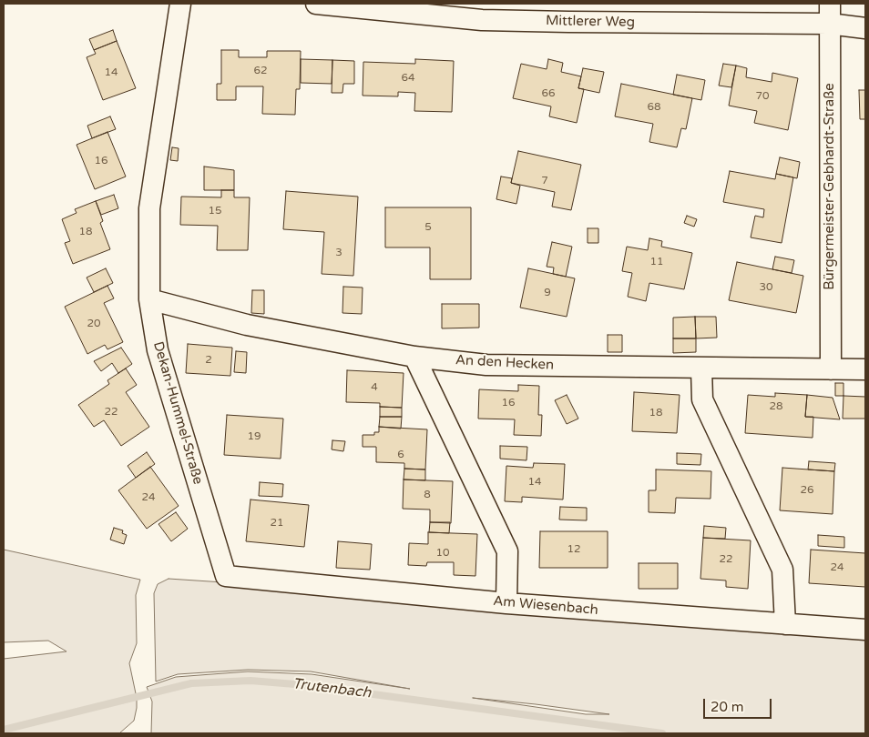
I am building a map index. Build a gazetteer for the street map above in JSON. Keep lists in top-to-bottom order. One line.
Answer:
{"streets":{"street":["Mittlerer Weg","Bürgermeister-Gebhardt-Straße","An den Hecken","Dekan-Hummel-Straße","Am Wiesenbach"]},"crossings":[["Mittlerer Weg","Bürgermeister-Gebhardt-Straße"],["Bürgermeister-Gebhardt-Straße","An den Hecken"],["An den Hecken","Dekan-Hummel-Straße"],["Dekan-Hummel-Straße","Am Wiesenbach"]],"water":["Trutenbach"],"house_numbers":["62","14","64","66","70","68","16","7","15","5","18","3","11","30","9","20","2","4","16","28","22","18","19","6","14","26","8","24","21","12","10","22","24"],"scale_bar":"20 m"}
